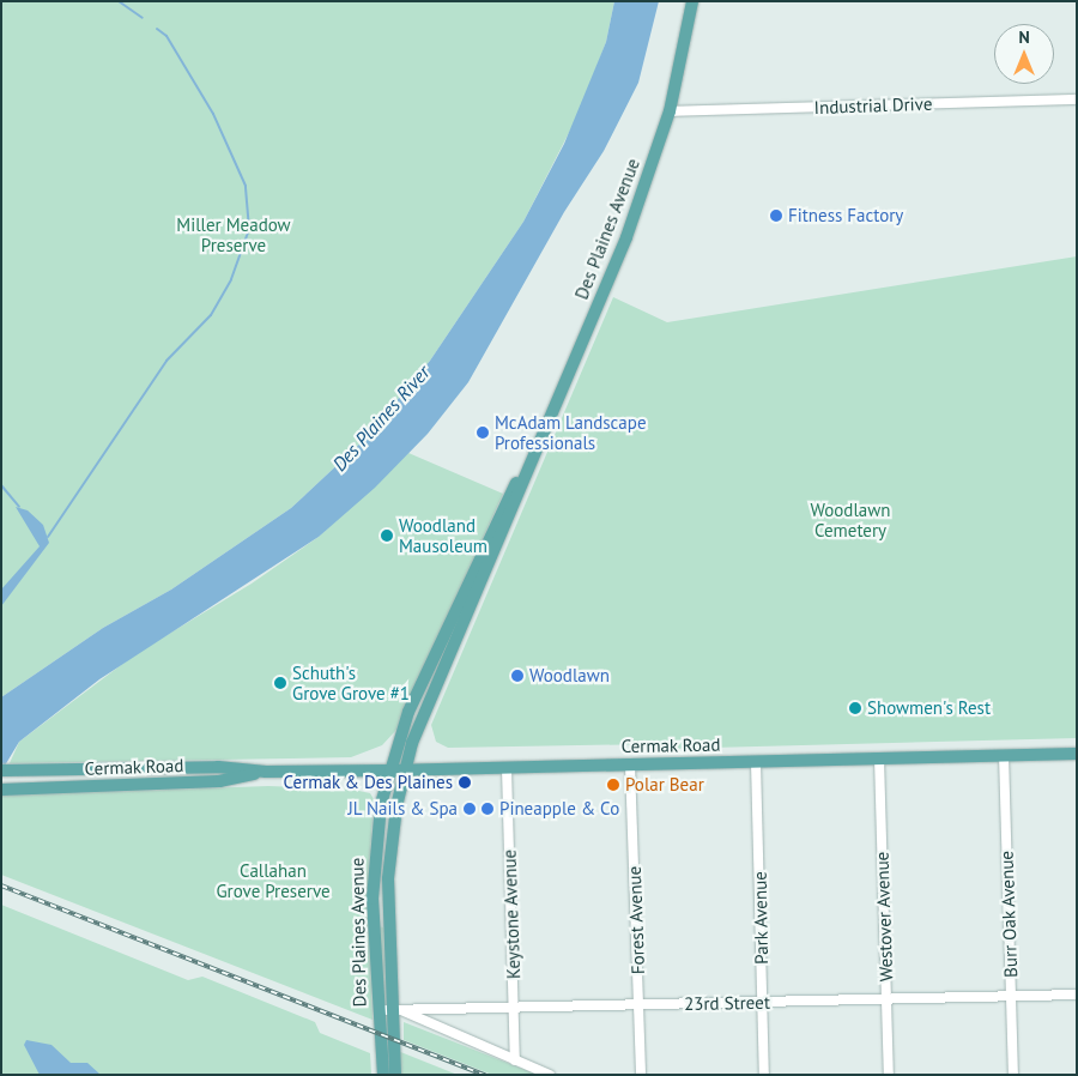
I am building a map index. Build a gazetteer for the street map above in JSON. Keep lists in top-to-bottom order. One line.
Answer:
{"streets":{"main road":["Des Plaines Avenue","Cermak Road"],"street":["Industrial Drive","Keystone Avenue","Burr Oak Avenue","Westover Avenue","Park Avenue","Forest Avenue","23rd Street"]},"crossings":[["Industrial Drive","Des Plaines Avenue"],["Des Plaines Avenue","Cermak Road"],["Des Plaines Avenue","23rd Street"],["Cermak Road","Keystone Avenue"],["Cermak Road","Burr Oak Avenue"],["Cermak Road","Westover Avenue"],["Cermak Road","Park Avenue"],["Cermak Road","Forest Avenue"],["Keystone Avenue","23rd Street"],["Burr Oak Avenue","23rd Street"],["Westover Avenue","23rd Street"],["Park Avenue","23rd Street"],["Forest Avenue","23rd Street"]],"water":["Des Plaines River"],"parks":["Miller Meadow Preserve","Woodlawn Cemetery","Callahan Grove Preserve"],"places":["Fitness Factory","McAdam Landscape Professionals","Woodland Mausoleum","Woodlawn","Schuth's Grove Grove #1","Showmen's Rest","Cermak & Des Plaines","Polar Bear","JL Nails & Spa","Pineapple & Co"],"north":"top"}
